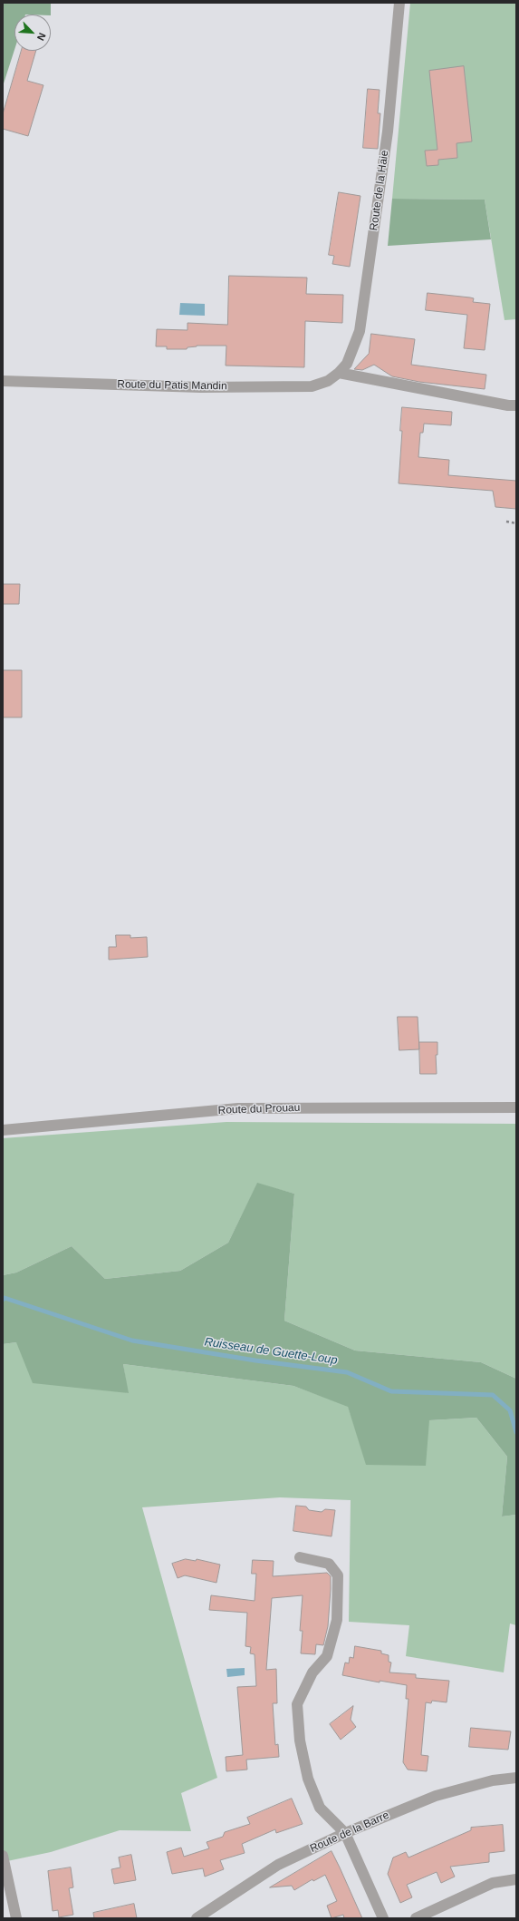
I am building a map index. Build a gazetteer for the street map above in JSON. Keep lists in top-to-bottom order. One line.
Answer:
{"streets":{"street":["Route de la Haie","Route du Patis Mandin","Route du Prouau","Route de la Barre"]},"crossings":[["Route de la Haie","Route du Patis Mandin"]],"water":["Ruisseau de Guette-Loup"],"north":"bottom right"}
